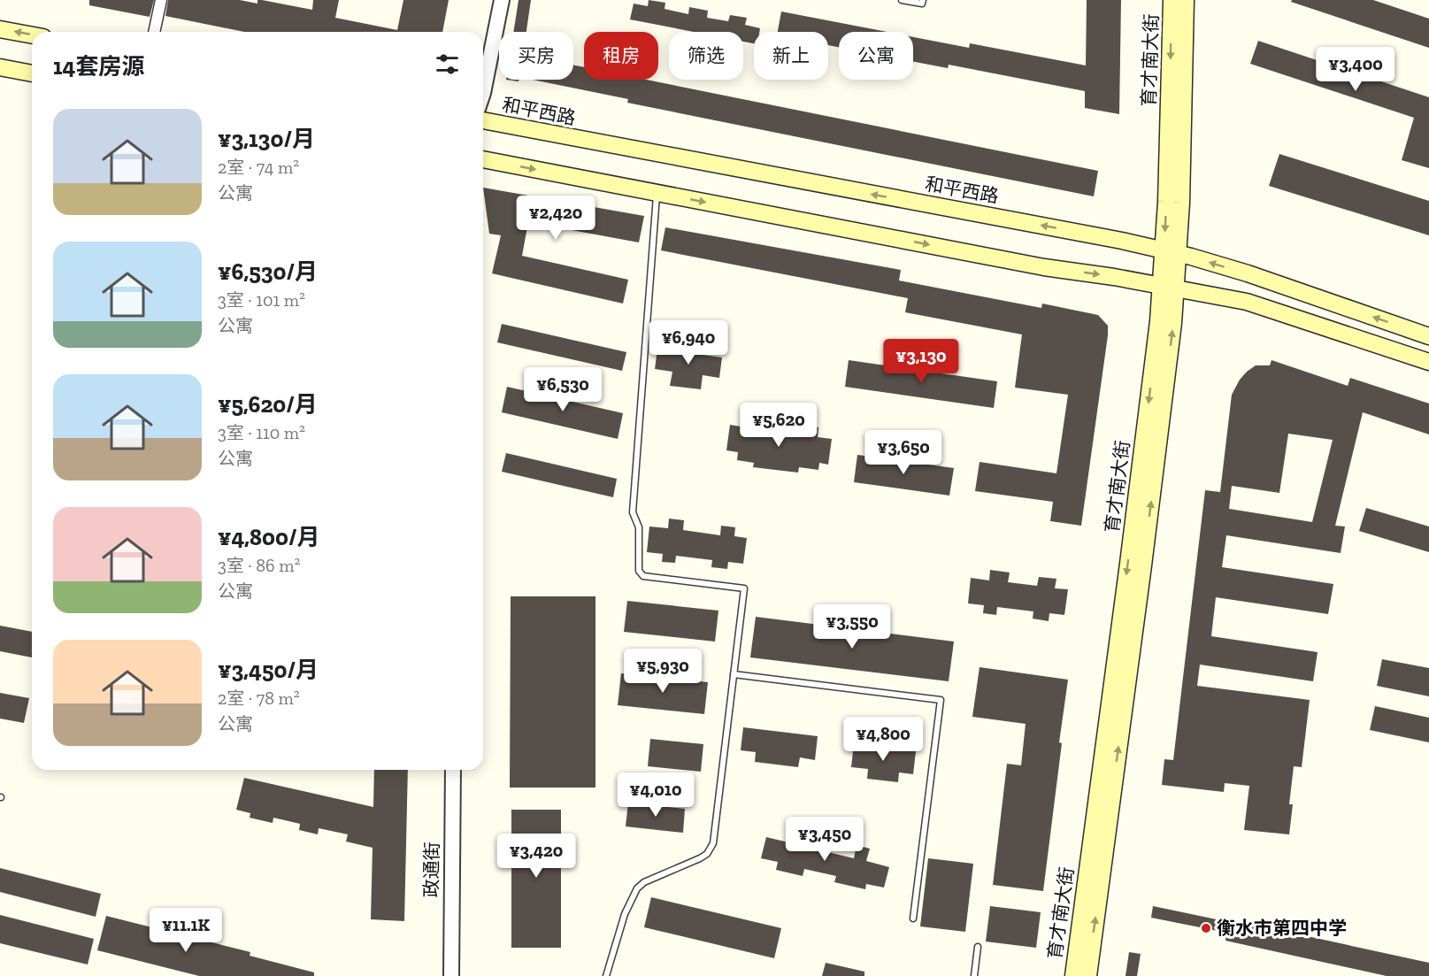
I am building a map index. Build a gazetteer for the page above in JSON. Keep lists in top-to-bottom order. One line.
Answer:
{"streets":{"main road":["育才南大街","和平西路"],"street":["政通街"]},"crossings":[["育才南大街","和平西路"]],"places":["衡水市第四中学"],"page":{"chip":["买房","租房","筛选","新上","公寓"],"heading":"14套房源","price":["¥3,400","¥2,420","¥6,940","¥3,130","¥6,530","¥5,620","¥3,650","¥3,550","¥5,930","¥4,800","¥4,010","¥3,450","¥3,420","¥11.1K"],"list":[{"name":"¥3,130/月","note":"2室 · 74 m² · 公寓"},{"name":"¥6,530/月","note":"3室 · 101 m² · 公寓"},{"name":"¥5,620/月","note":"3室 · 110 m² · 公寓"},{"name":"¥4,800/月","note":"3室 · 86 m² · 公寓"},{"name":"¥3,450/月","note":"2室 · 78 m² · 公寓"}]}}
